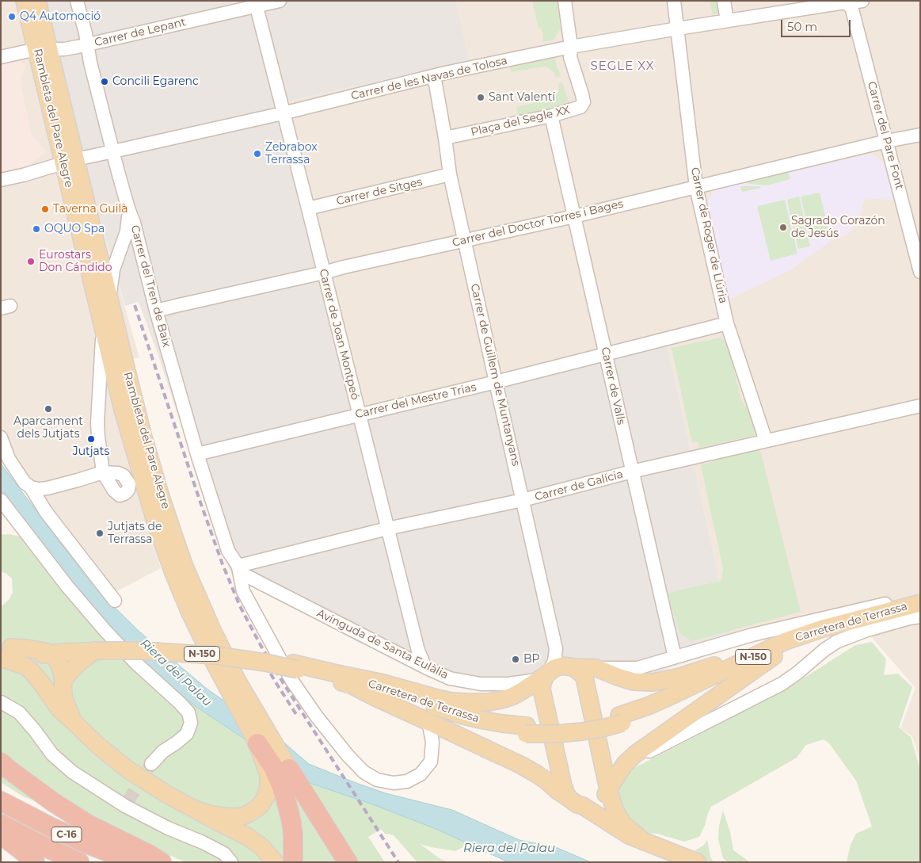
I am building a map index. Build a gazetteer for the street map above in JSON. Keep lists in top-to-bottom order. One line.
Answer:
{"streets":{"highway":["C-16"],"main road":["Rambleta del Pare Alegre","Carretera de Terrassa","N-150"],"street":["Carrer de Lepant","Carrer de les Navas de Tolosa","Plaça del Segle XX","Carrer del Pare Font","Carrer de Sitges","Carrer del Doctor Torres i Bages","Carrer de Roger de Llúria","Carrer del Tren de Baix","Carrer de Joan Montpeó","Carrer de Guillem de Muntanyans","Carrer de Valls","Carrer del Mestre Trias","Carrer de Galícia","Avinguda de Santa Eulàlia"]},"crossings":[["Carrer de Lepant","Rambleta del Pare Alegre"],["Carrer de Lepant","Carrer del Tren de Baix"],["Carrer de Lepant","Carrer de Joan Montpeó"],["Carrer de les Navas de Tolosa","Rambleta del Pare Alegre"],["Carrer de les Navas de Tolosa","Plaça del Segle XX"],["Carrer de les Navas de Tolosa","Carrer del Pare Font"],["Carrer de les Navas de Tolosa","Carrer de Roger de Llúria"],["Carrer de les Navas de Tolosa","Carrer del Tren de Baix"],["Carrer de les Navas de Tolosa","Carrer de Joan Montpeó"],["Carrer de les Navas de Tolosa","Carrer de Guillem de Muntanyans"],["Rambleta del Pare Alegre","Carrer del Tren de Baix"],["Plaça del Segle XX","Carrer de Guillem de Muntanyans"],["Plaça del Segle XX","Carrer de Valls"],["Carrer del Pare Font","Carrer del Doctor Torres i Bages"],["Carrer de Sitges","Carrer de Joan Montpeó"],["Carrer de Sitges","Carrer de Guillem de Muntanyans"],["Carrer del Doctor Torres i Bages","Carrer de Roger de Llúria"],["Carrer del Doctor Torres i Bages","Carrer del Tren de Baix"],["Carrer del Doctor Torres i Bages","Carrer de Joan Montpeó"],["Carrer del Doctor Torres i Bages","Carrer de Guillem de Muntanyans"],["Carrer del Doctor Torres i Bages","Carrer de Valls"],["Carrer de Roger de Llúria","Carrer del Mestre Trias"],["Carrer de Roger de Llúria","Carrer de Galícia"],["Carrer del Tren de Baix","Carrer del Mestre Trias"],["Carrer del Tren de Baix","Carrer de Galícia"],["Carrer del Tren de Baix","Avinguda de Santa Eulàlia"],["Carrer de Joan Montpeó","Carrer del Mestre Trias"],["Carrer de Joan Montpeó","Carrer de Galícia"],["Carrer de Joan Montpeó","Avinguda de Santa Eulàlia"],["Carrer de Guillem de Muntanyans","Carrer del Mestre Trias"],["Carrer de Guillem de Muntanyans","Carrer de Galícia"],["Carrer de Guillem de Muntanyans","Avinguda de Santa Eulàlia"],["Carrer de Valls","Carrer del Mestre Trias"],["Carrer de Valls","Carrer de Galícia"],["Carrer de Galícia","Avinguda de Santa Eulàlia"],["Carretera de Terrassa","N-150"]],"districts":["SEGLE XX"],"water":["Riera del Palau"],"places":["Q4 Automoció","Concili Egarenc","Sant Valentí","Zebrabox Terrassa","Taverna Guilà","Sagrado Corazón de Jesús","OQUO Spa","Eurostars Don Cándido","Aparcament dels Jutjats","Jutjats","Jutjats de Terrassa","BP"],"scale_bar":"50 m"}
